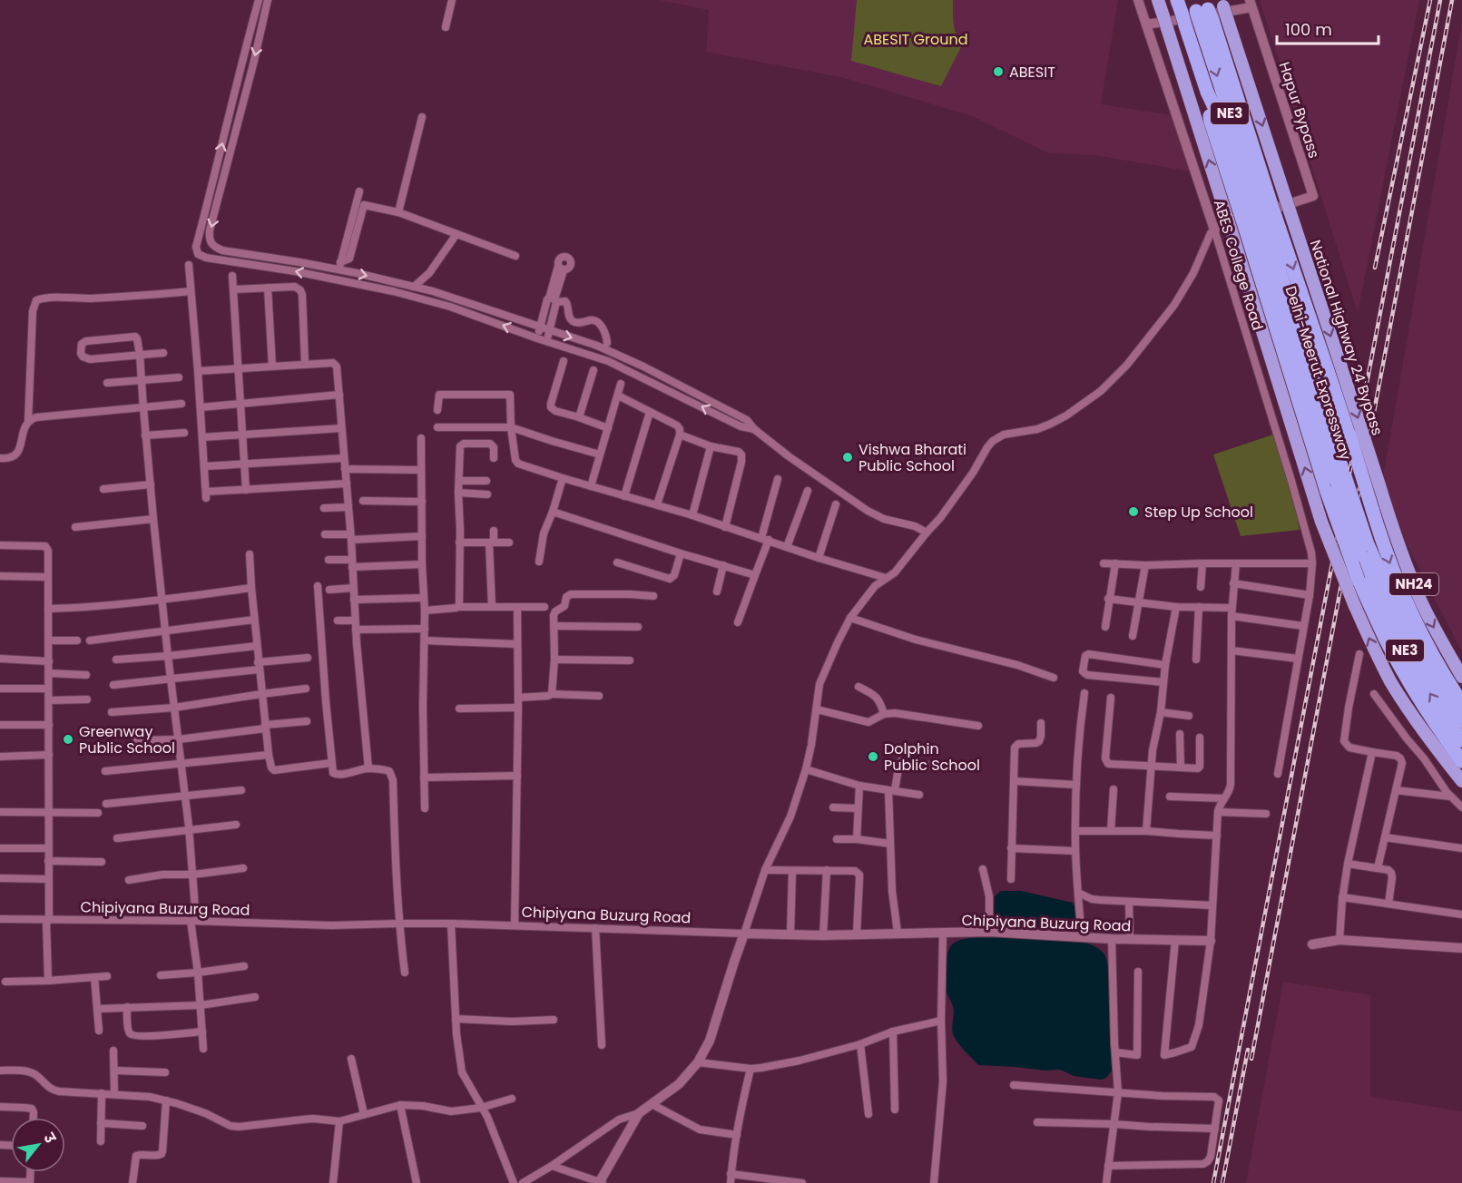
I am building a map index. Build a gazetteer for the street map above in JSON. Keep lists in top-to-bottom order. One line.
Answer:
{"streets":{"highway":["NE3","National Highway 24 Bypass","Delhi-Meerut Expressway","NH24"],"street":["Hapur Bypass","ABES College Road","Chipiyana Buzurg Road"]},"crossings":[["Hapur Bypass","ABES College Road"]],"parks":["ABESIT Ground"],"places":["ABESIT","Vishwa Bharati Public School","Step Up School","Greenway Public School","Dolphin Public School"],"scale_bar":"100 m","north":"top right"}
